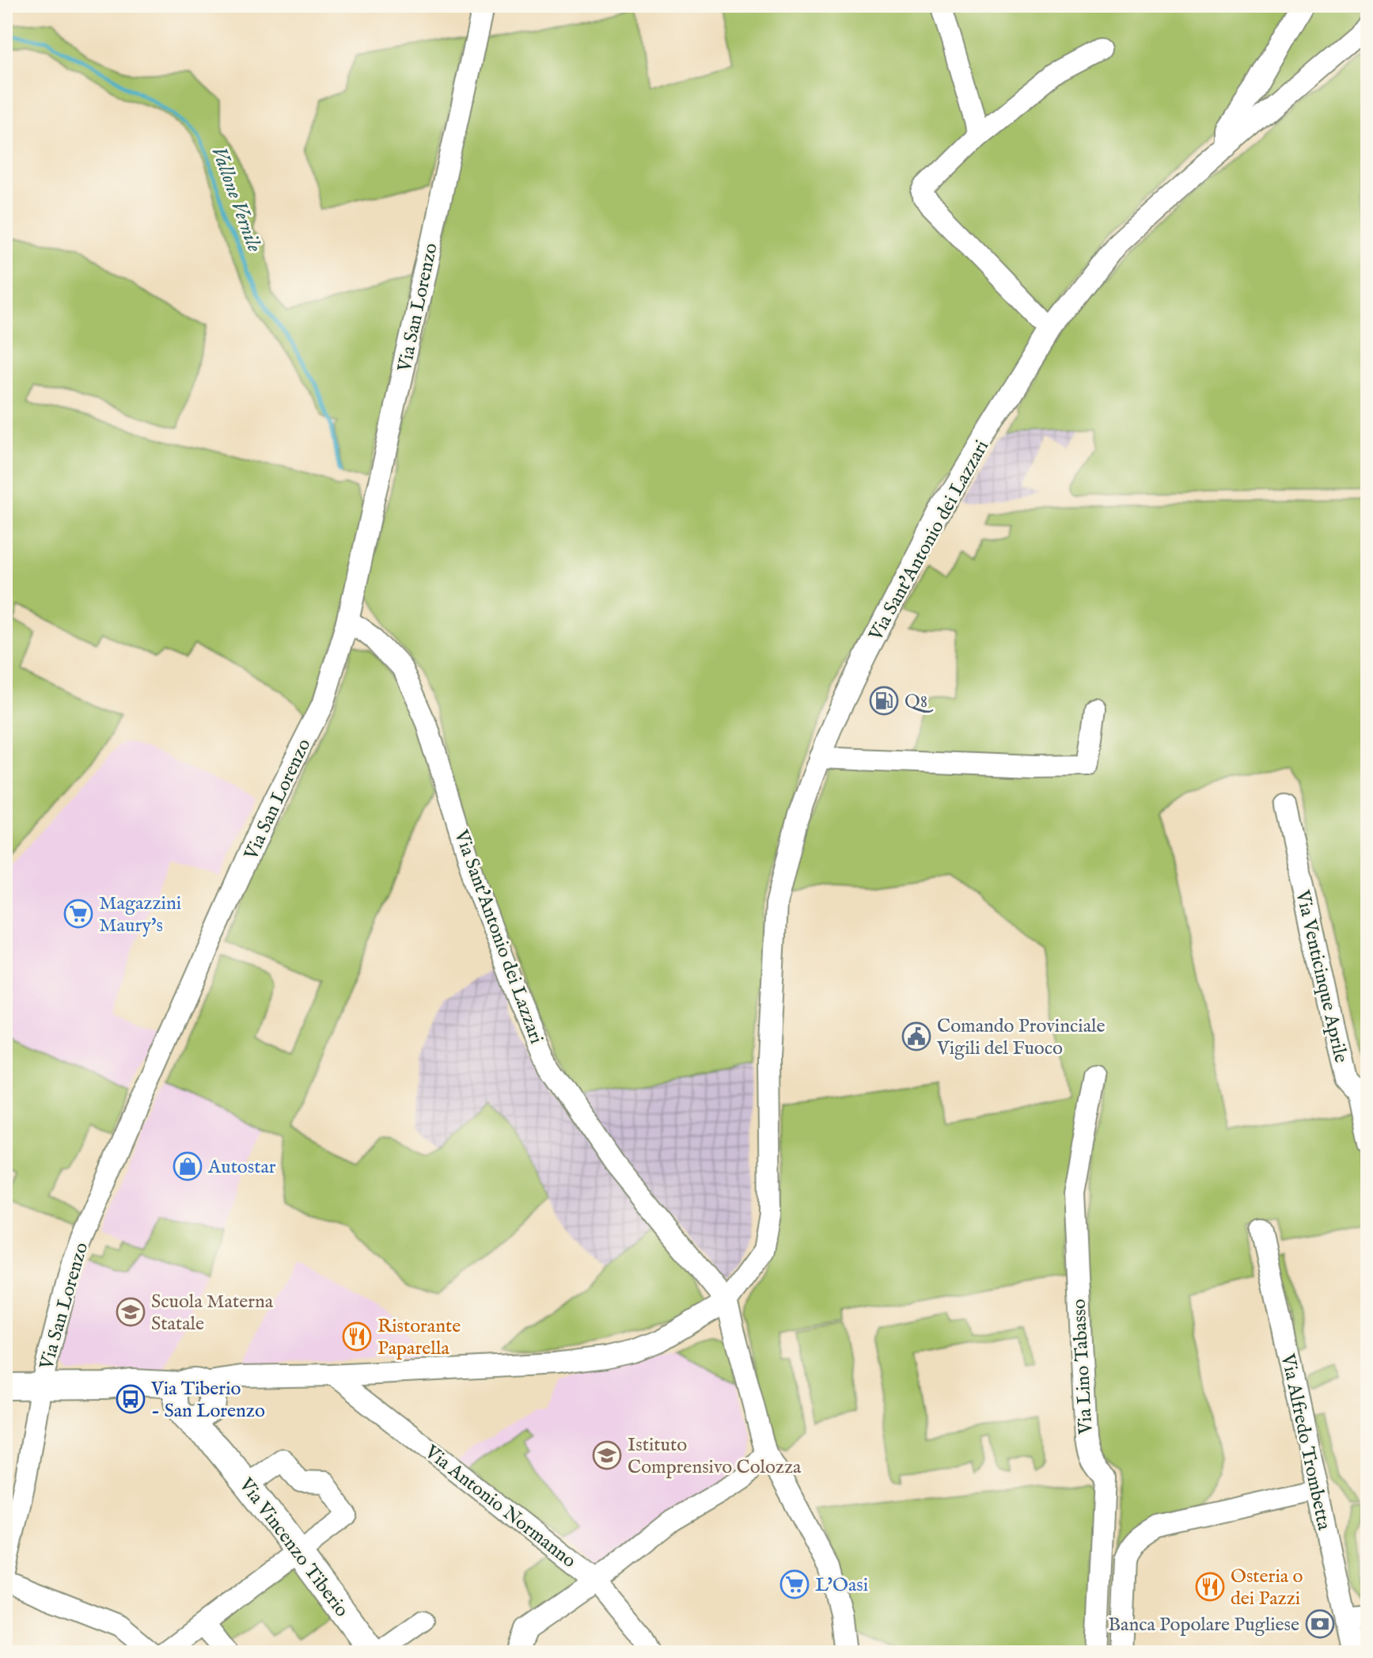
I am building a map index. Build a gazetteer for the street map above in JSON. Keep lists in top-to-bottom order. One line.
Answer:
{"streets":{"main road":["Via Vincenzo Tiberio"],"street":["Via San Lorenzo","Via Sant'Antonio dei Lazzari","Via Venticinque Aprile","Via Lino Tabasso","Via Alfredo Trombetta","Via Antonio Normanno"]},"crossings":[["Via San Lorenzo","Via Sant'Antonio dei Lazzari"],["Via Sant'Antonio dei Lazzari","Via Antonio Normanno"],["Via Sant'Antonio dei Lazzari","Via Vincenzo Tiberio"]],"water":["Vallone Vernile"],"places":{"fuel station":["Q8"],"supermarket":["Magazzini Maury's","L'Oasi"],"public building":["Comando Provinciale Vigili del Fuoco"],"shop":["Autostar"],"school or university":["Scuola Materna Statale","Istituto Comprensivo Colozza"],"restaurant":["Ristorante Paparella","Osteria o dei Pazzi"],"bus stop":["Via Tiberio - San Lorenzo"],"bank":["Banca Popolare Pugliese"]}}
